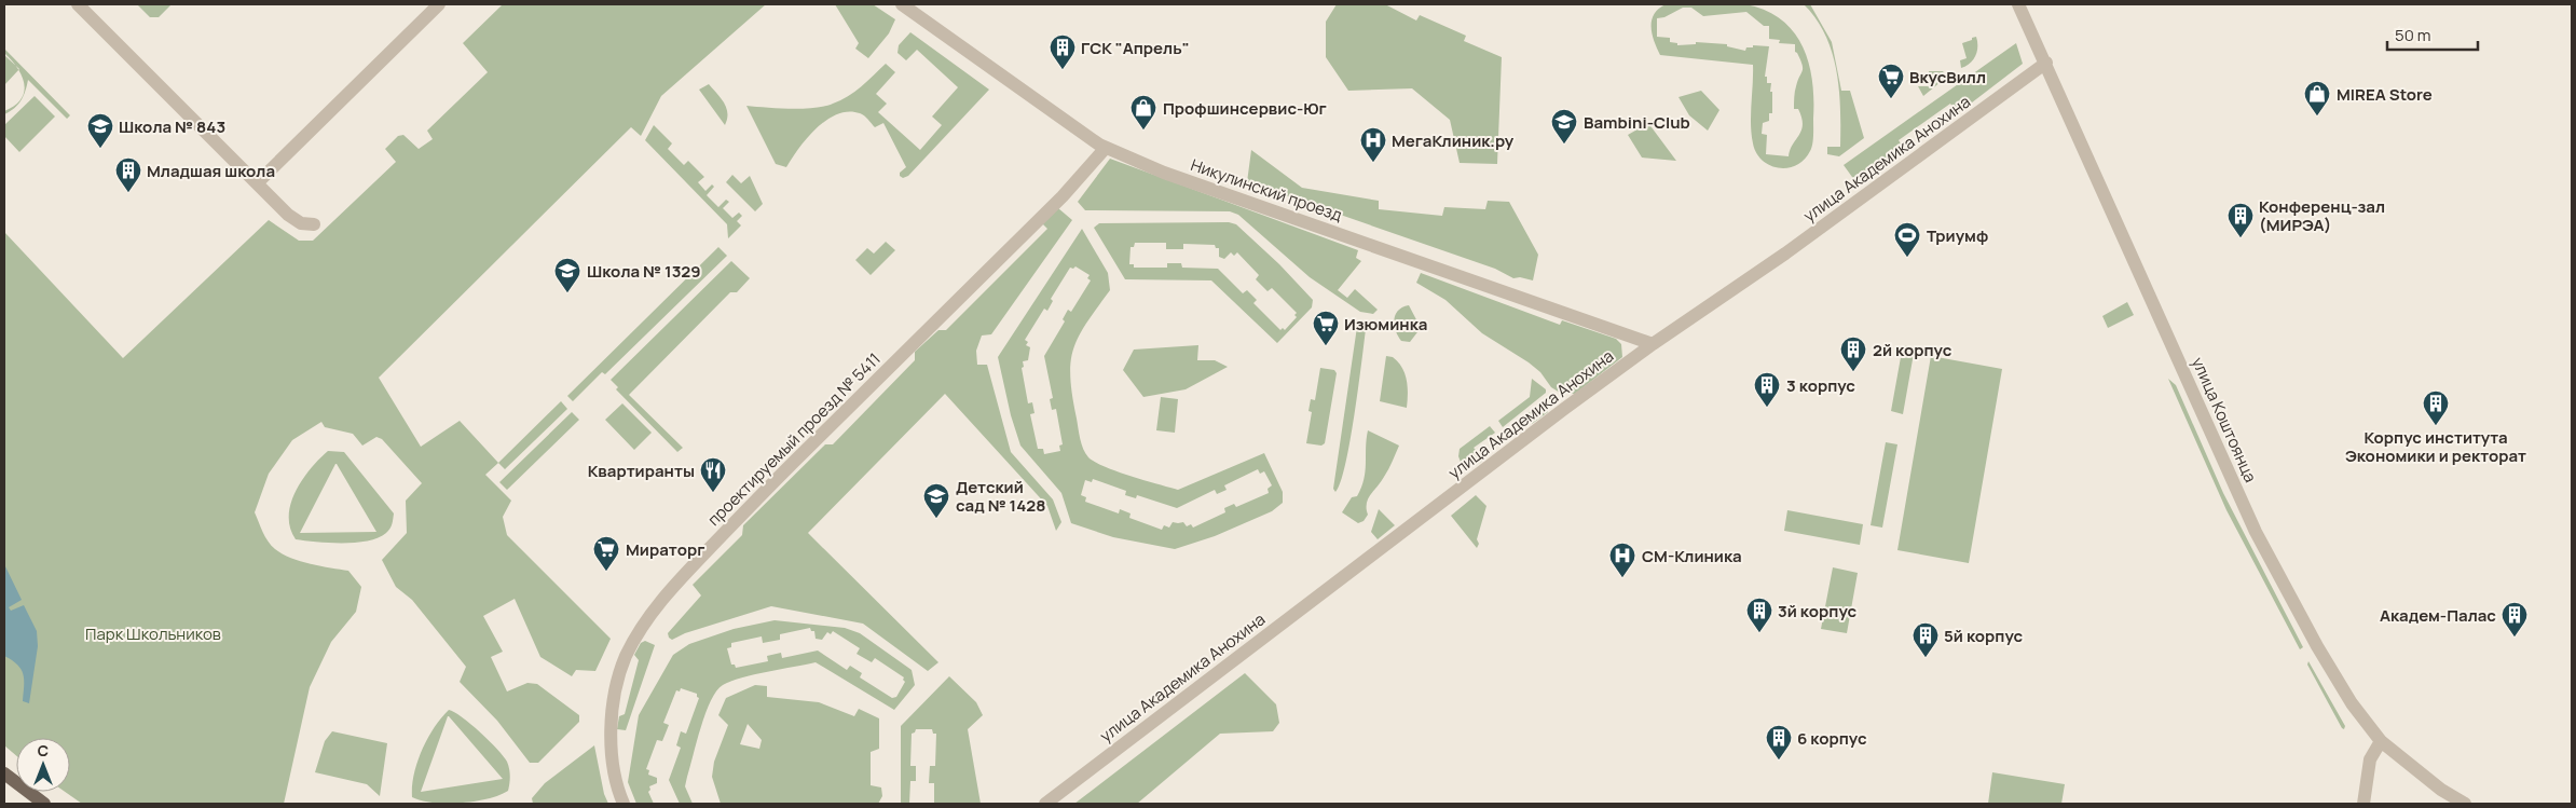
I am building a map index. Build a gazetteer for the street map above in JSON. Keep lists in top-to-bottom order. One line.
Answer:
{"streets":{"street":["улица Академика Анохина","Никулинский проезд","улица Коштоянца","проектируемый проезд № 5411"]},"crossings":[["улица Академика Анохина","Никулинский проезд"],["улица Академика Анохина","улица Коштоянца"],["Никулинский проезд","проектируемый проезд № 5411"]],"parks":["Парк Школьников"],"places":{"building":["ГСК \"Апрель\"","Младшая школа","Конференц-зал (МИРЭА)","2й корпус","3 корпус","Корпус института Экономики и ректорат","3й корпус","Академ-Палас","5й корпус","6 корпус"],"supermarket":["ВкусВилл","Изюминка","Мираторг"],"shop":["MIREA Store","Профшинсервис-Юг"],"school or university":["Bambini-Club","Школа № 843","Школа № 1329","Детский сад № 1428"],"hospital":["МегаКлиник.ру","СМ-Клиника"],"sports":["Триумф"],"restaurant":["Квартиранты"]},"scale_bar":"50 m","north":"top"}
